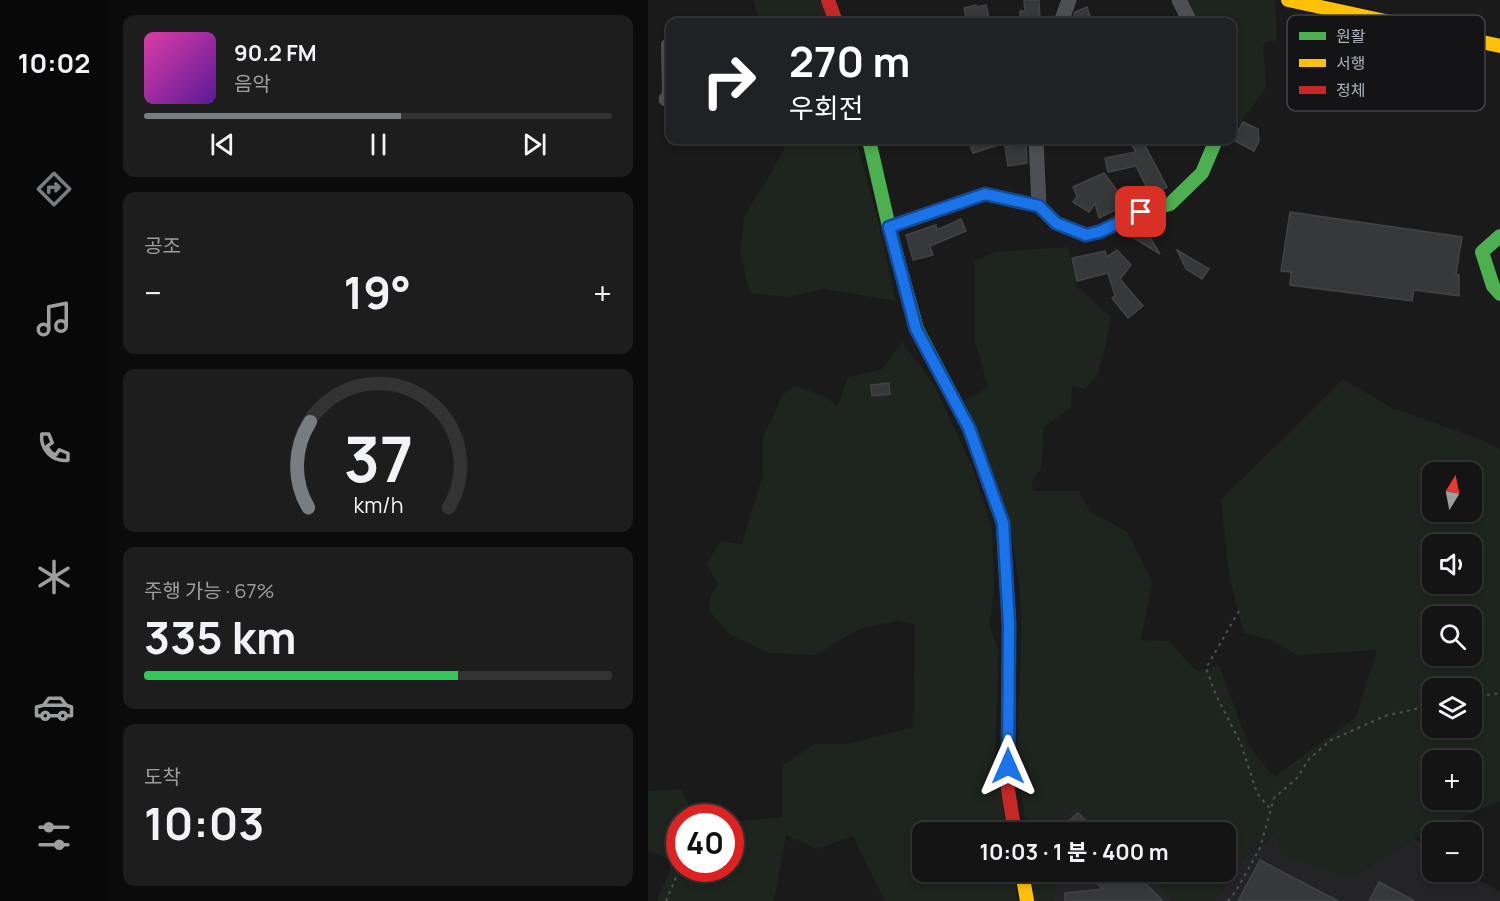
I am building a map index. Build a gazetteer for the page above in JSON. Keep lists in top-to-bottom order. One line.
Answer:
{"legend":["원활","서행","정체"],"north":"top","page":{"tabs":"10:02","turn":["270 m","우회전"],"song":["90.2 FM","음악"],"tile":["공조",["주행 가능 · 67%","335 km"],["도착","10:03"]],"heat":["−","19°","+"],"map_buttons":["+","−"],"limit":"40","trip":"10:03 · 1 분 · 400 m","gauge":["37","km/h"]}}
